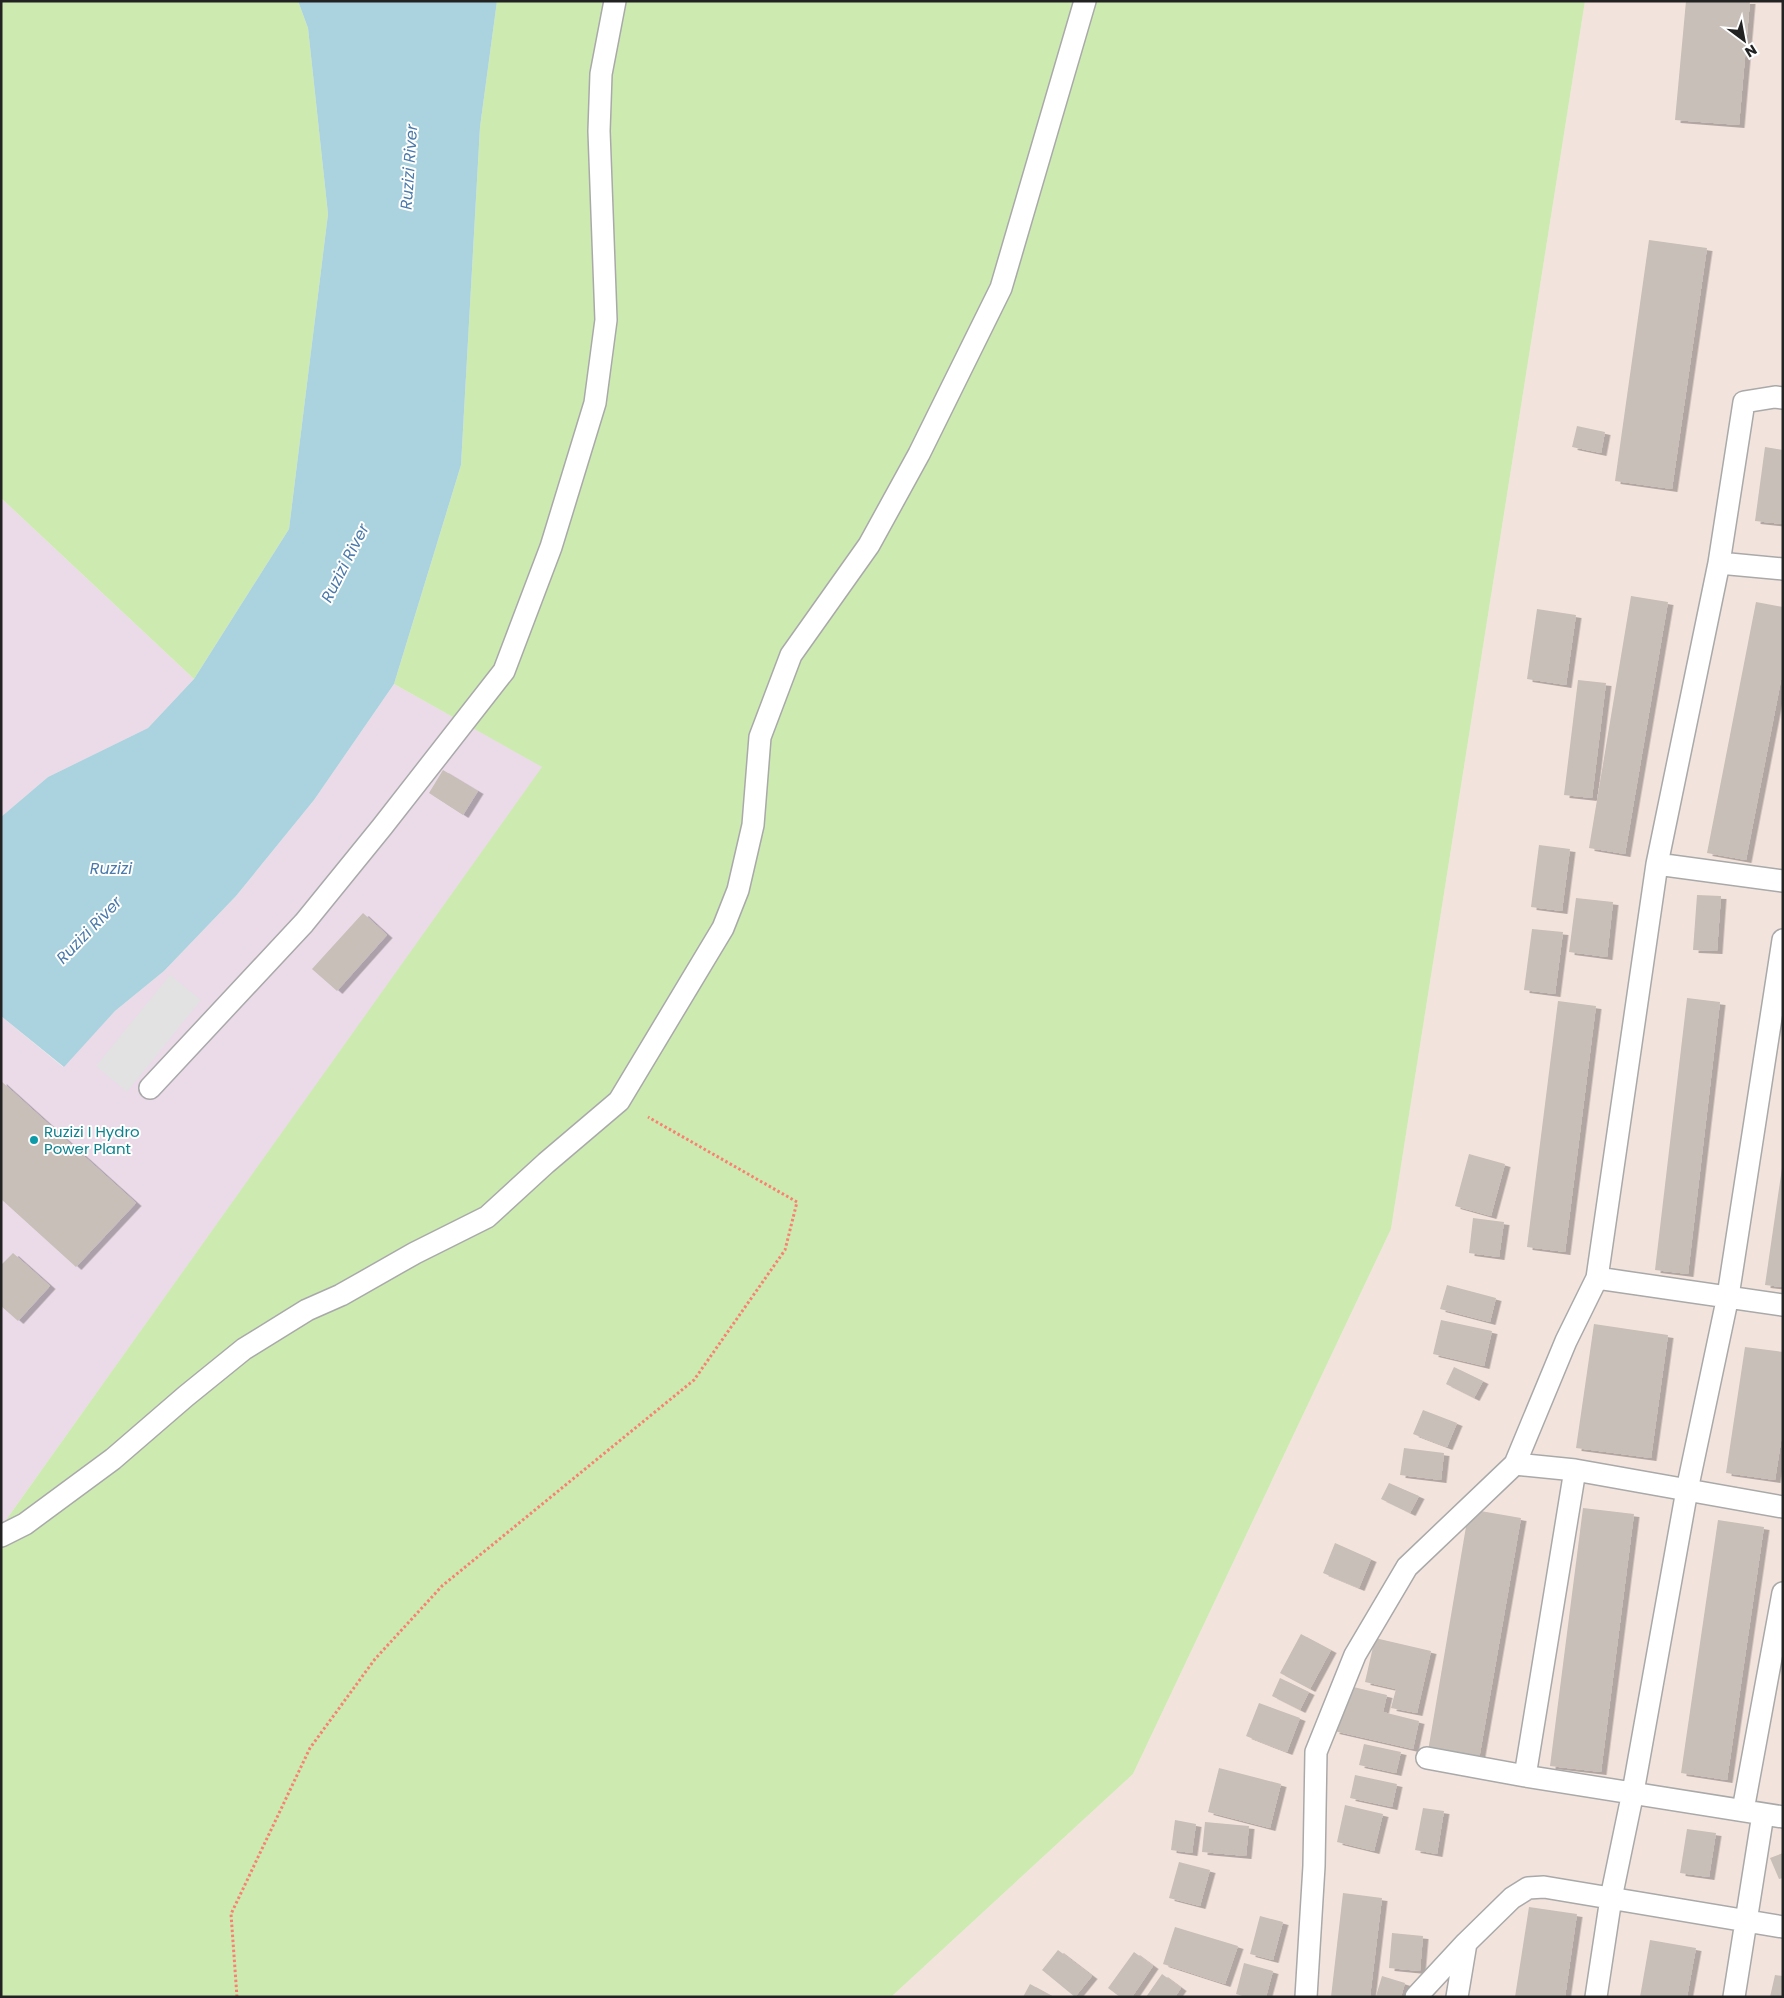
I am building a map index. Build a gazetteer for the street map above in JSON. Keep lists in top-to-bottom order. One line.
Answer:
{"water":["Ruzizi River","Ruzizi"],"places":["Ruzizi I Hydro Power Plant"],"north":"bottom right"}
